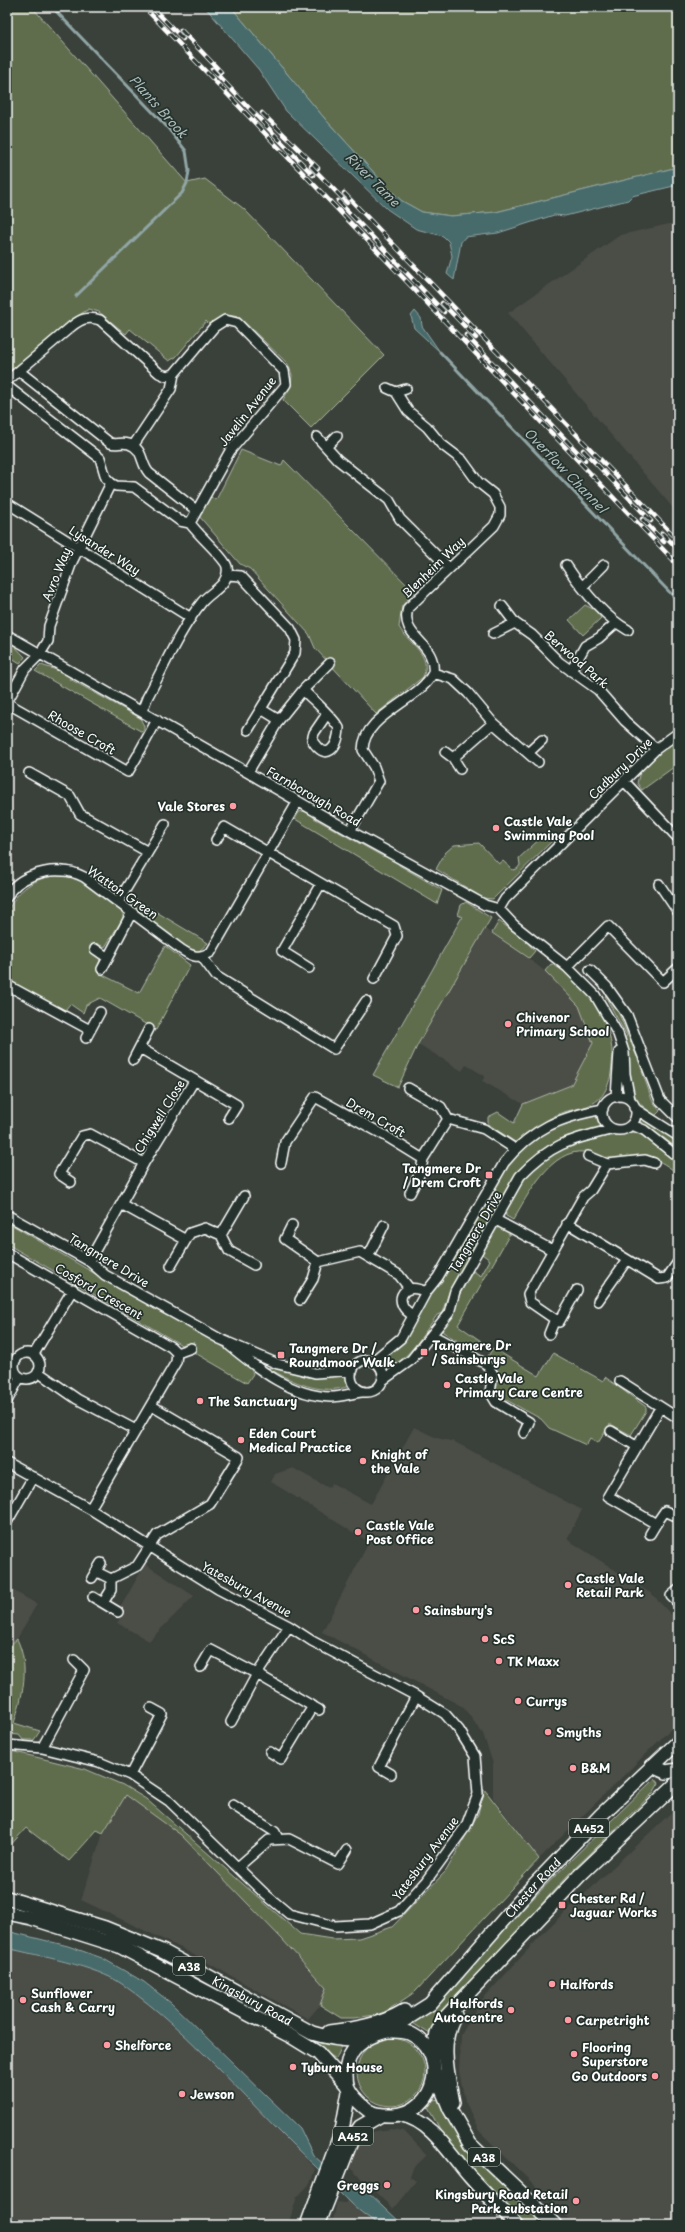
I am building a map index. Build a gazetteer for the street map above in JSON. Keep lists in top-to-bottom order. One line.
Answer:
{"streets":{"highway":["A452","Chester Road","A38","Kingsbury Road"],"street":["Javelin Avenue","Lysander Way","Blenheim Way","Avro Way","Berwood Park","Rhoose Croft","Cadbury Drive","Farnborough Road","Watton Green","Chigwell Close","Drem Croft","Tangmere Drive","Cosford Crescent","Yatesbury Avenue"]},"crossings":[["Lysander Way","Avro Way"],["Avro Way","Rhoose Croft"],["Avro Way","Farnborough Road"],["Berwood Park","Cadbury Drive"],["Rhoose Croft","Farnborough Road"],["Cadbury Drive","Farnborough Road"],["Farnborough Road","Tangmere Drive"],["Chigwell Close","Tangmere Drive"],["A452","Chester Road"],["A452","A38"],["A452","Kingsbury Road"],["Chester Road","A38"],["Chester Road","Kingsbury Road"],["A38","Kingsbury Road"]],"water":["Plants Brook","River Tame","Overflow Channel"],"places":{"other":["Vale Stores","Castle Vale Swimming Pool","Chivenor Primary School","Castle Vale Primary Care Centre","The Sanctuary","Eden Court Medical Practice","Knight of the Vale","Castle Vale Post Office","Castle Vale Retail Park","Sainsbury's","ScS","TK Maxx","Currys","Smyths","B&M","Halfords","Sunflower Cash & Carry","Halfords Autocentre","Carpetright","Shelforce","Flooring Superstore","Tyburn House","Go Outdoors","Jewson","Greggs","Kingsbury Road Retail Park substation"],"transit":["Tangmere Dr / Drem Croft","Tangmere Dr / Sainsburys","Tangmere Dr / Roundmoor Walk","Chester Rd / Jaguar Works"]}}
